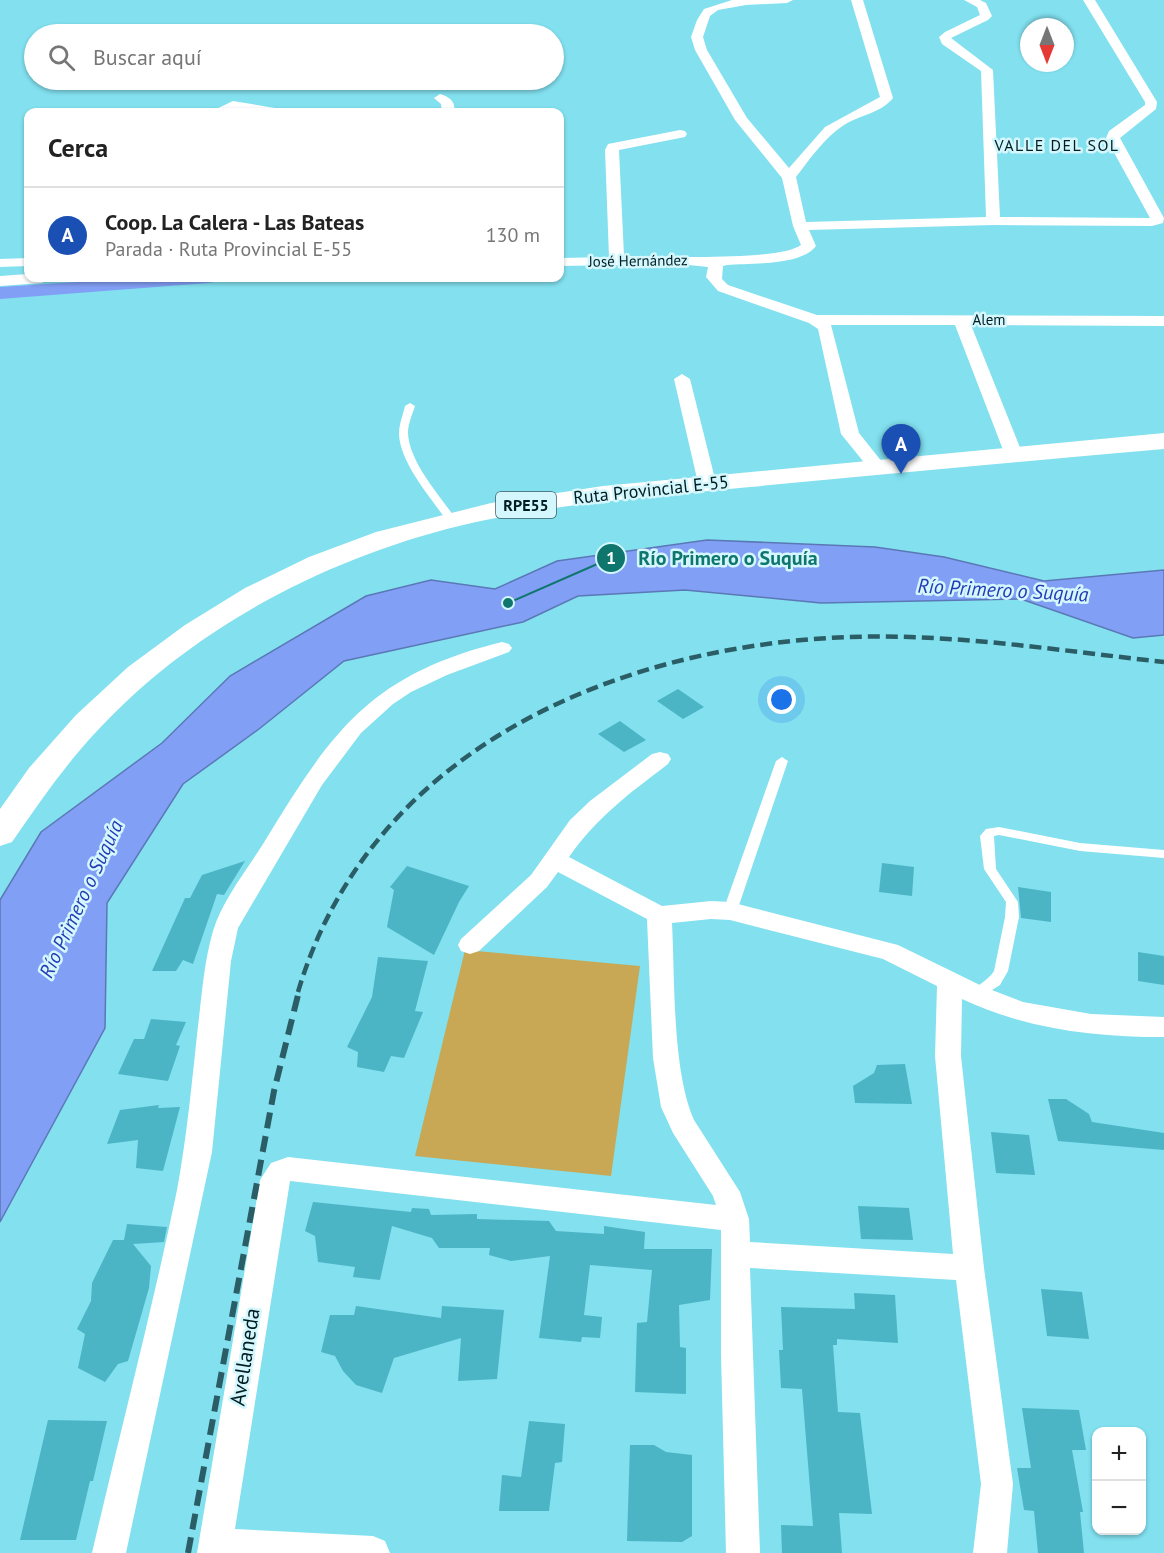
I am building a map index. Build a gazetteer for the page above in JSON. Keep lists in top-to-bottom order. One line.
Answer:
{"streets":{"main road":["Ruta Provincial E-55","RPE55"],"street":["José Hernández","Alem","Avellaneda"]},"crossings":[["José Hernández","Alem"]],"districts":["VALLE DEL SOL"],"water":["Río Primero o Suquía"],"places":["Río Primero o Suquía"],"north":"bottom","page":{"search":"Buscar aquí","heading":"Cerca","list":[{"mark":"A","name":"Coop. La Calera - Las Bateas","note":"Parada · Ruta Provincial E-55","value":"130 m"}],"pins":"A","map_buttons":["+","−"]}}
